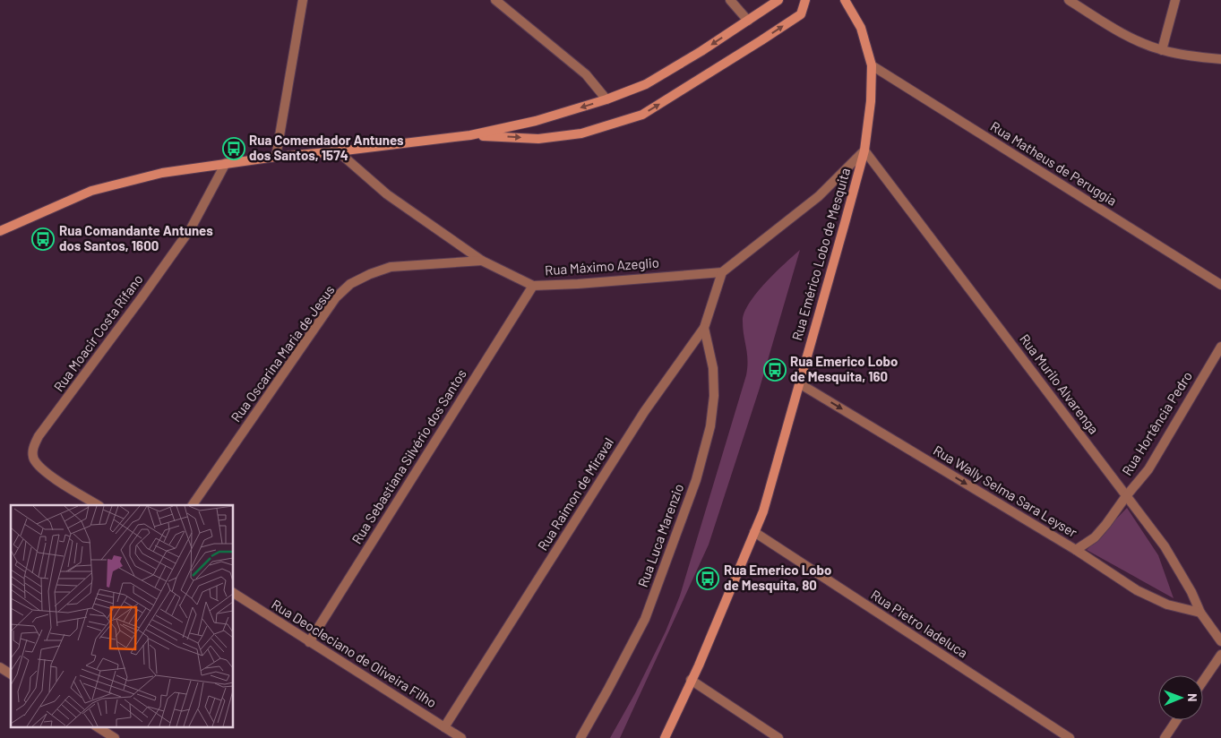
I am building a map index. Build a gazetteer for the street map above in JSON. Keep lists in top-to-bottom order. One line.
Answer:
{"streets":{"street":["Rua Matheus de Peruggia","Rua Emérico Lobo de Mesquita","Rua Máximo Azeglio","Rua Moacir Costa Rifano","Rua Oscarina Maria de Jesus","Rua Murilo Alvarenga","Rua Hortência Pedro","Rua Sebastiana Silvério dos Santos","Rua Wally Selma Sara Leyser","Rua Raimon de Miraval","Rua Luca Marenzio","Rua Pietro Iadeluca","Rua Deocleciano de Oliveira Filho"]},"crossings":[["Rua Matheus de Peruggia","Rua Emérico Lobo de Mesquita"],["Rua Emérico Lobo de Mesquita","Rua Murilo Alvarenga"],["Rua Emérico Lobo de Mesquita","Rua Wally Selma Sara Leyser"],["Rua Emérico Lobo de Mesquita","Rua Pietro Iadeluca"],["Rua Máximo Azeglio","Rua Oscarina Maria de Jesus"],["Rua Máximo Azeglio","Rua Sebastiana Silvério dos Santos"],["Rua Máximo Azeglio","Rua Raimon de Miraval"],["Rua Murilo Alvarenga","Rua Hortência Pedro"],["Rua Murilo Alvarenga","Rua Wally Selma Sara Leyser"],["Rua Hortência Pedro","Rua Wally Selma Sara Leyser"],["Rua Sebastiana Silvério dos Santos","Rua Deocleciano de Oliveira Filho"],["Rua Raimon de Miraval","Rua Luca Marenzio"],["Rua Raimon de Miraval","Rua Deocleciano de Oliveira Filho"]],"one_way":["Rua Wally Selma Sara Leyser"],"places":{"bus stop":["Rua Comendador Antunes dos Santos, 1574","Rua Comandante Antunes dos Santos, 1600","Rua Emerico Lobo de Mesquita, 160","Rua Emerico Lobo de Mesquita, 80"]},"north":"right"}
